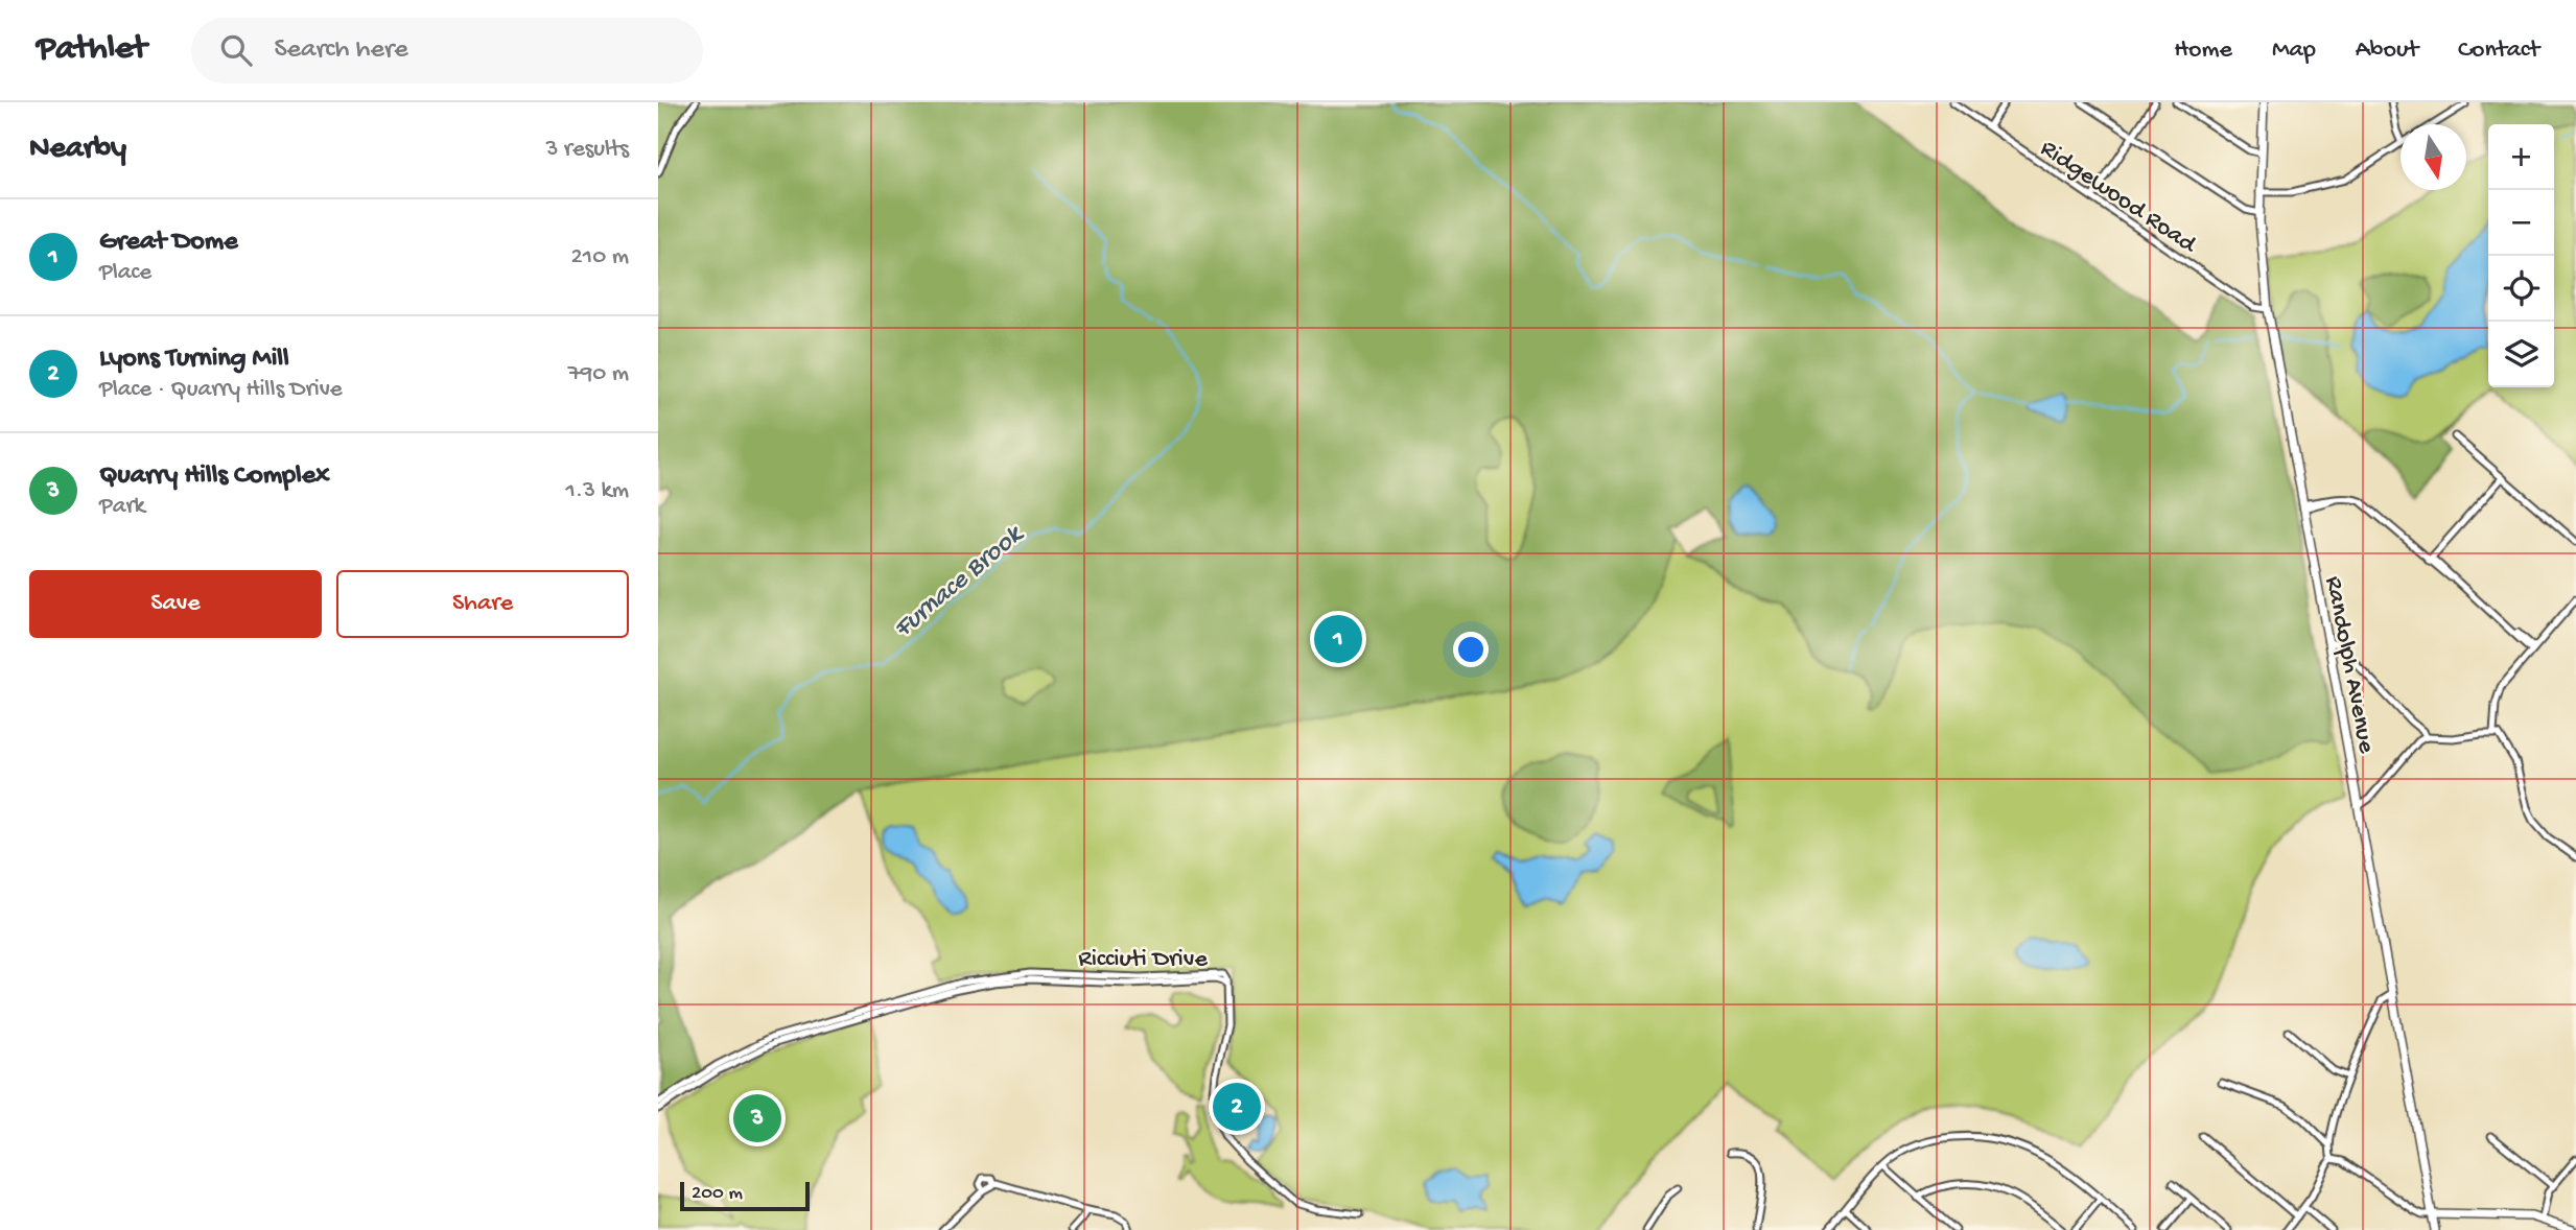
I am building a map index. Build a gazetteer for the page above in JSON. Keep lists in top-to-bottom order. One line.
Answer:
{"streets":{"main road":["Randolph Avenue"],"street":["Ridgewood Road","Ricciuti Drive"]},"crossings":[["Ridgewood Road","Randolph Avenue"]],"water":["Furnace Brook"],"scale_bar":"200 m","north":"bottom","page":{"header":"Pathlet","search":"Search here","nav":["Home","Map","About","Contact"],"heading":["Nearby","3 results"],"map_buttons":["+","−"],"list":[{"mark":"1","name":"Great Dome","note":"Place","value":"210 m"},{"mark":"2","name":"Lyons Turning Mill","note":"Place · Quarry Hills Drive","value":"790 m"},{"mark":"3","name":"Quarry Hills Complex","note":"Park","value":"1.3 km"}],"buttons":["Save","Share"],"pins":["1","2","3"],"scale":"200 m"}}
